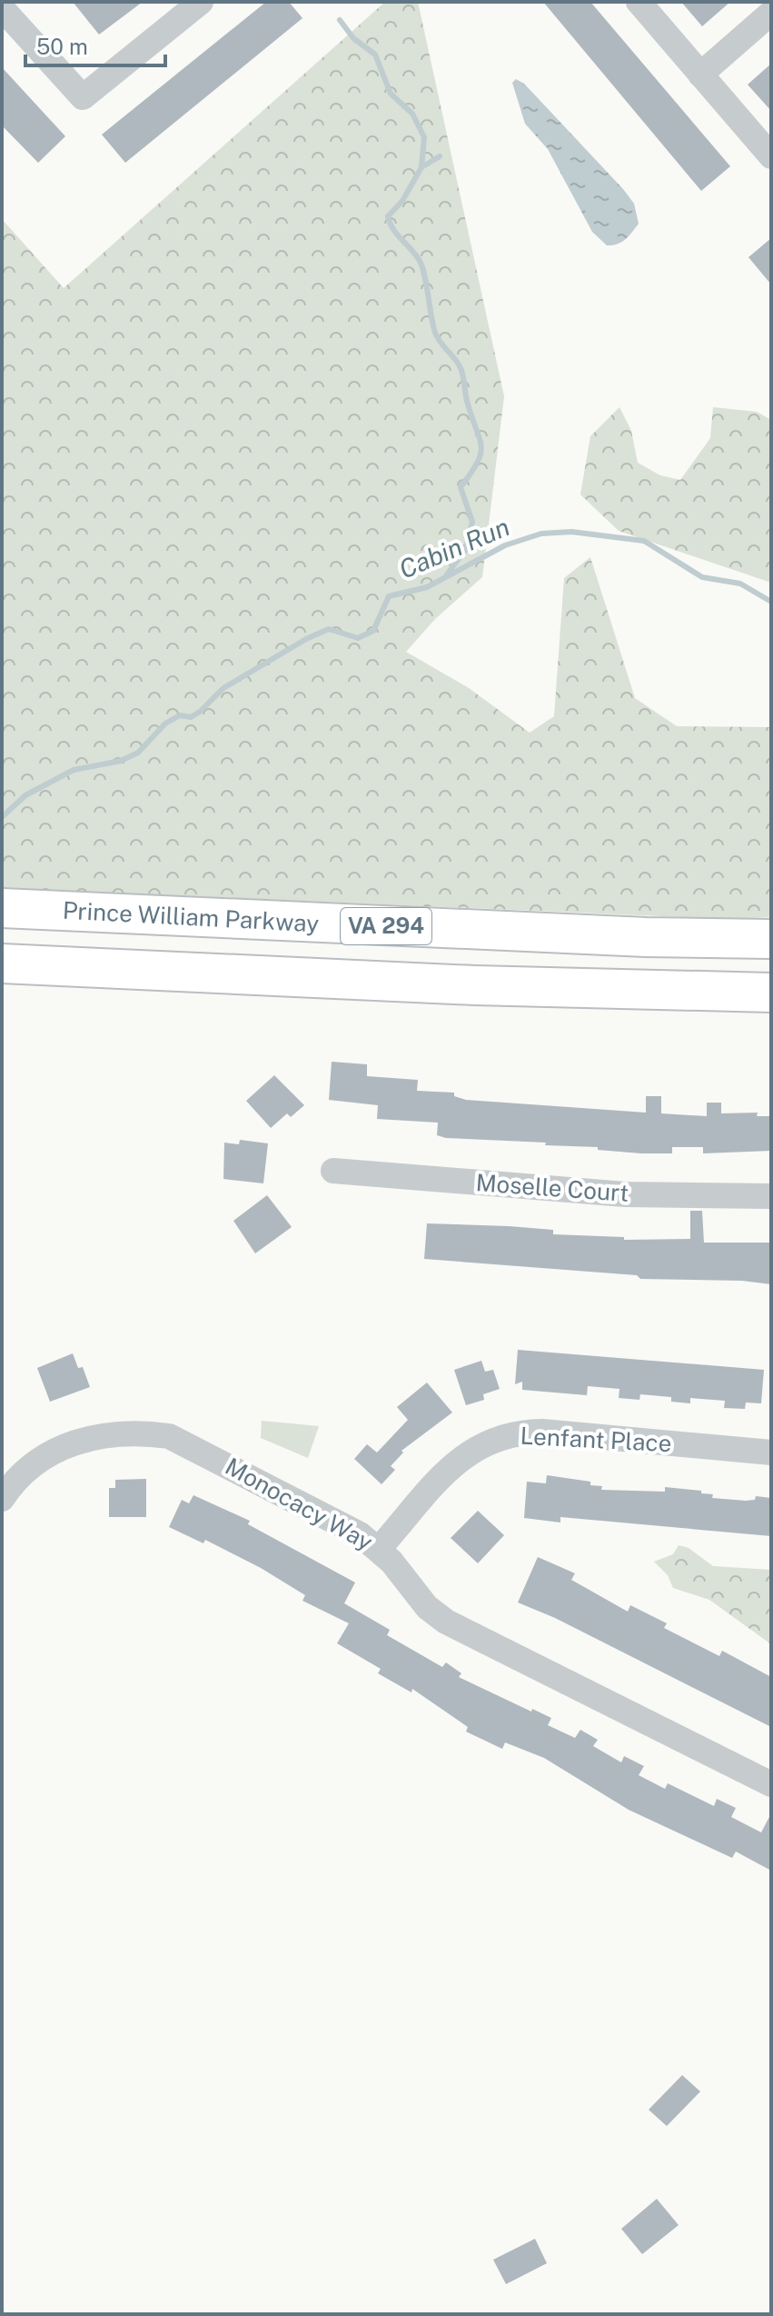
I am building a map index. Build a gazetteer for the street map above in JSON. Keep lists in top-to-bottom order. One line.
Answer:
{"streets":{"highway":["Prince William Parkway","VA 294"],"street":["Moselle Court","Lenfant Place","Monocacy Way"]},"crossings":[["Lenfant Place","Monocacy Way"]],"water":["Cabin Run"],"scale_bar":"50 m"}
